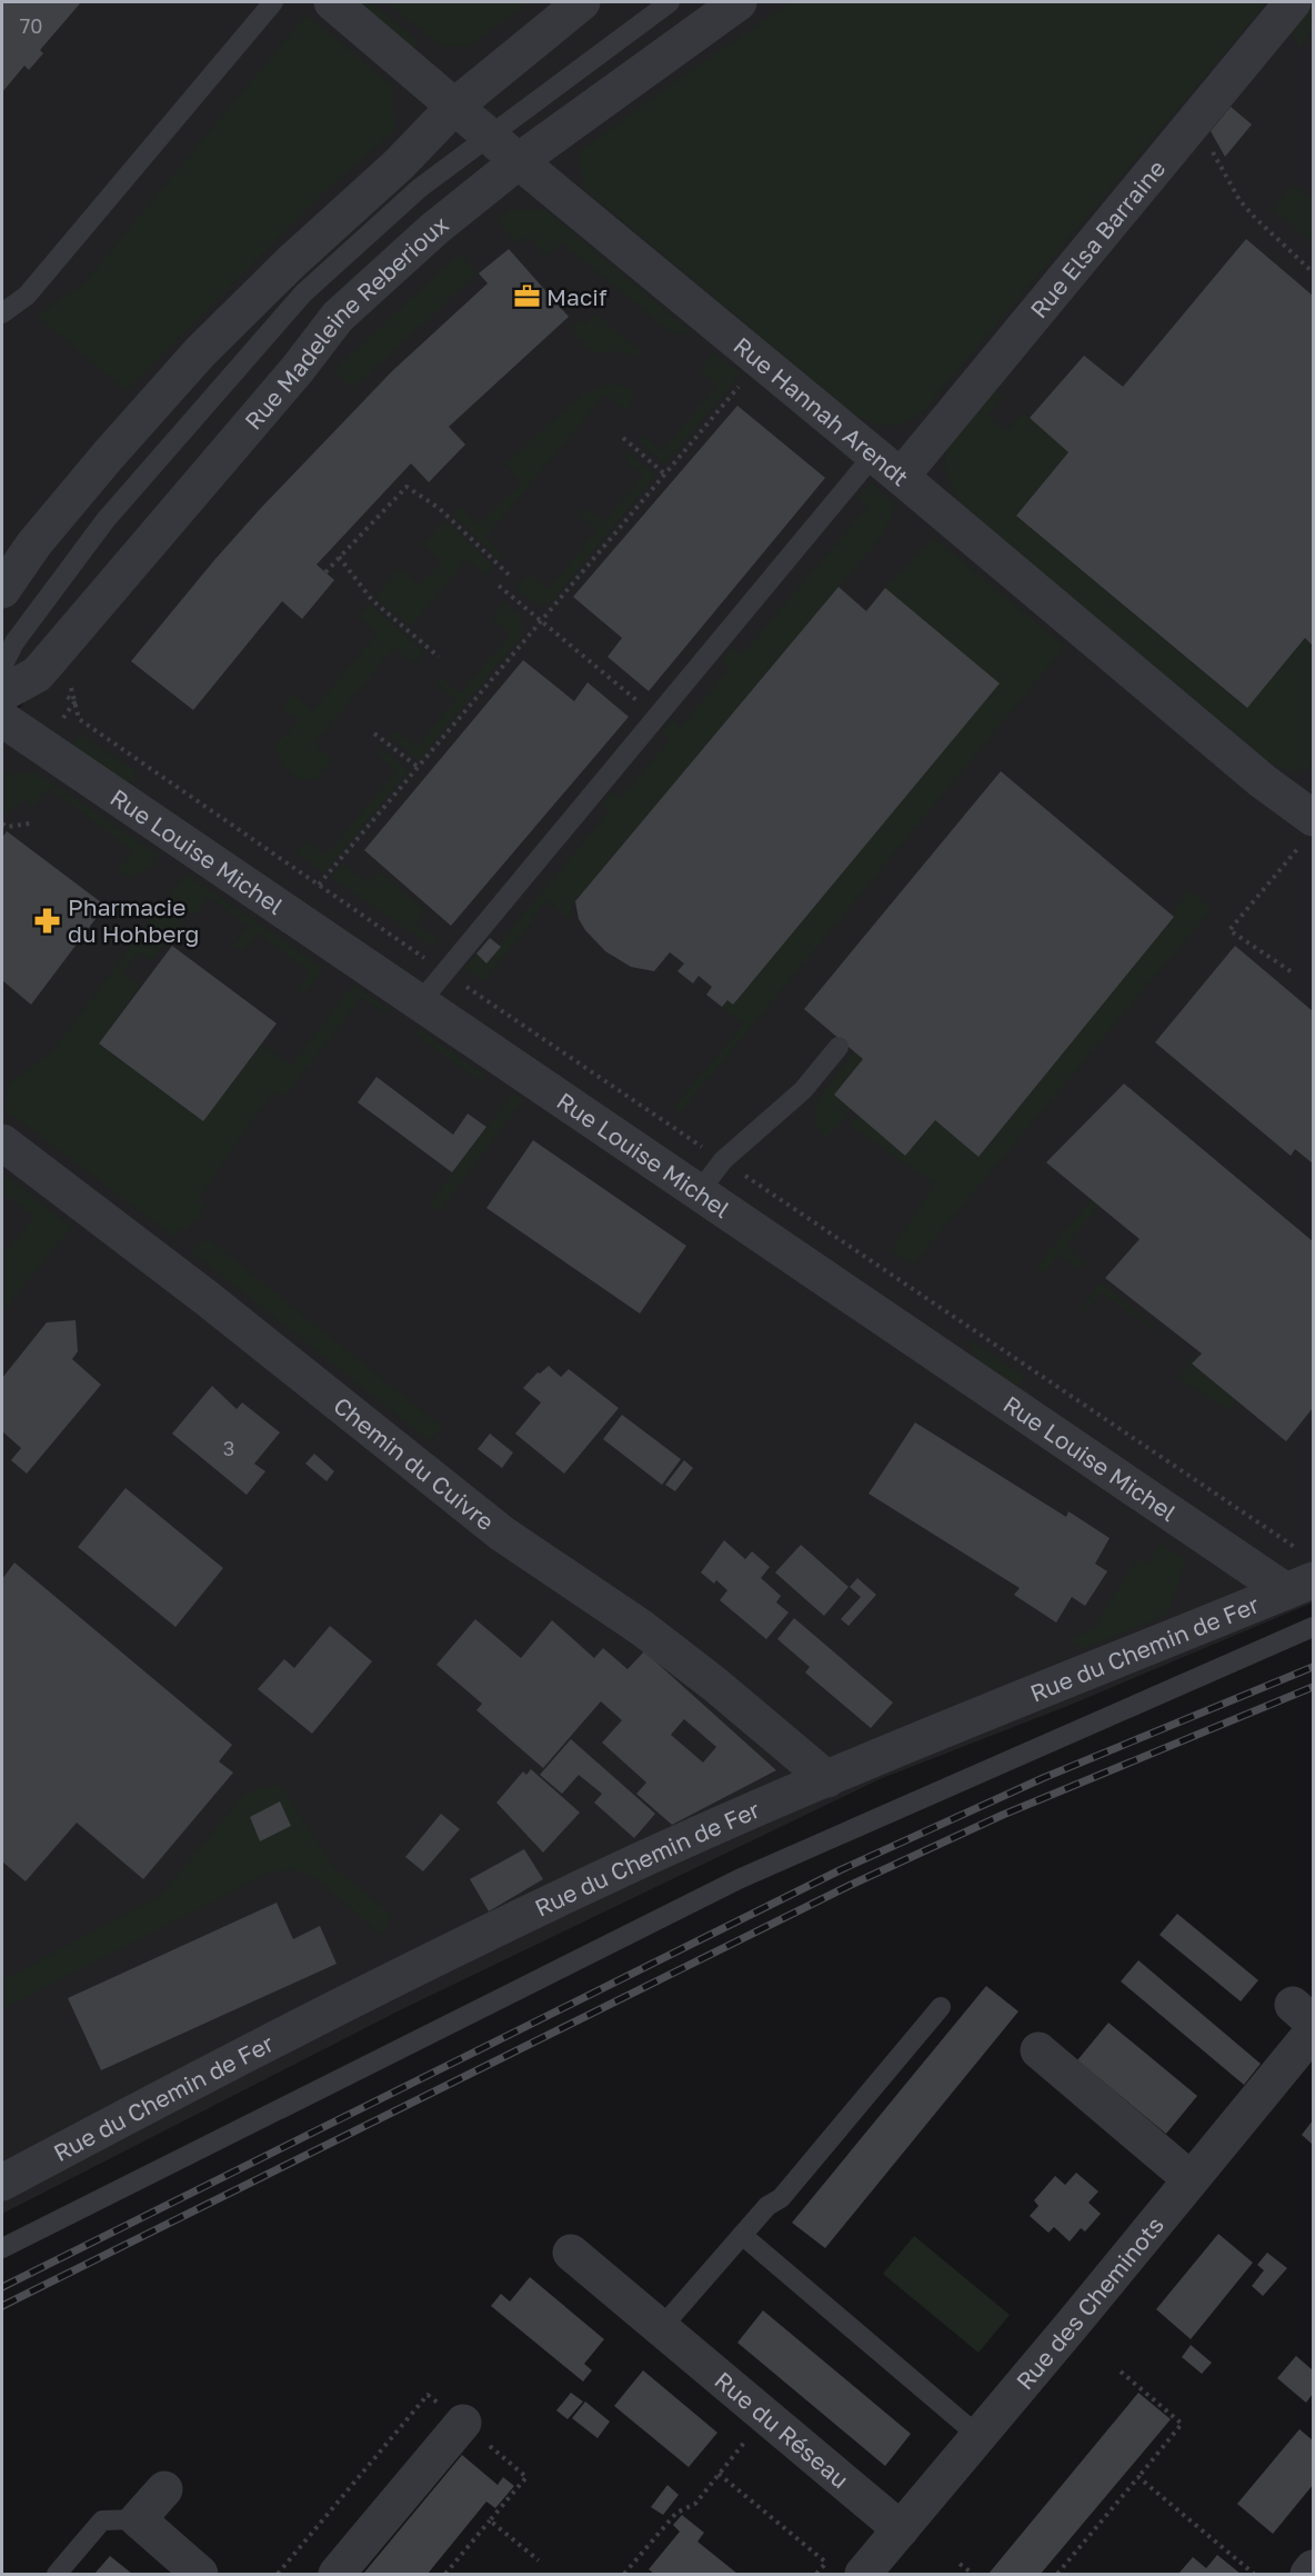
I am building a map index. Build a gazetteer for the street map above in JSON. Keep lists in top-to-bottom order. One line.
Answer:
{"streets":{"street":["Rue Elsa Barraine","Rue Madeleine Reberioux","Rue Hannah Arendt","Rue Louise Michel","Chemin du Cuivre","Rue du Chemin de Fer","Rue des Cheminots","Rue du Réseau"]},"crossings":[["Rue Elsa Barraine","Rue Hannah Arendt"],["Rue Madeleine Reberioux","Rue Hannah Arendt"],["Rue Louise Michel","Rue du Chemin de Fer"],["Chemin du Cuivre","Rue du Chemin de Fer"],["Rue des Cheminots","Rue du Réseau"]],"places":{"office":["Macif"],"pharmacy":["Pharmacie du Hohberg"]},"house_numbers":["70","3"]}
